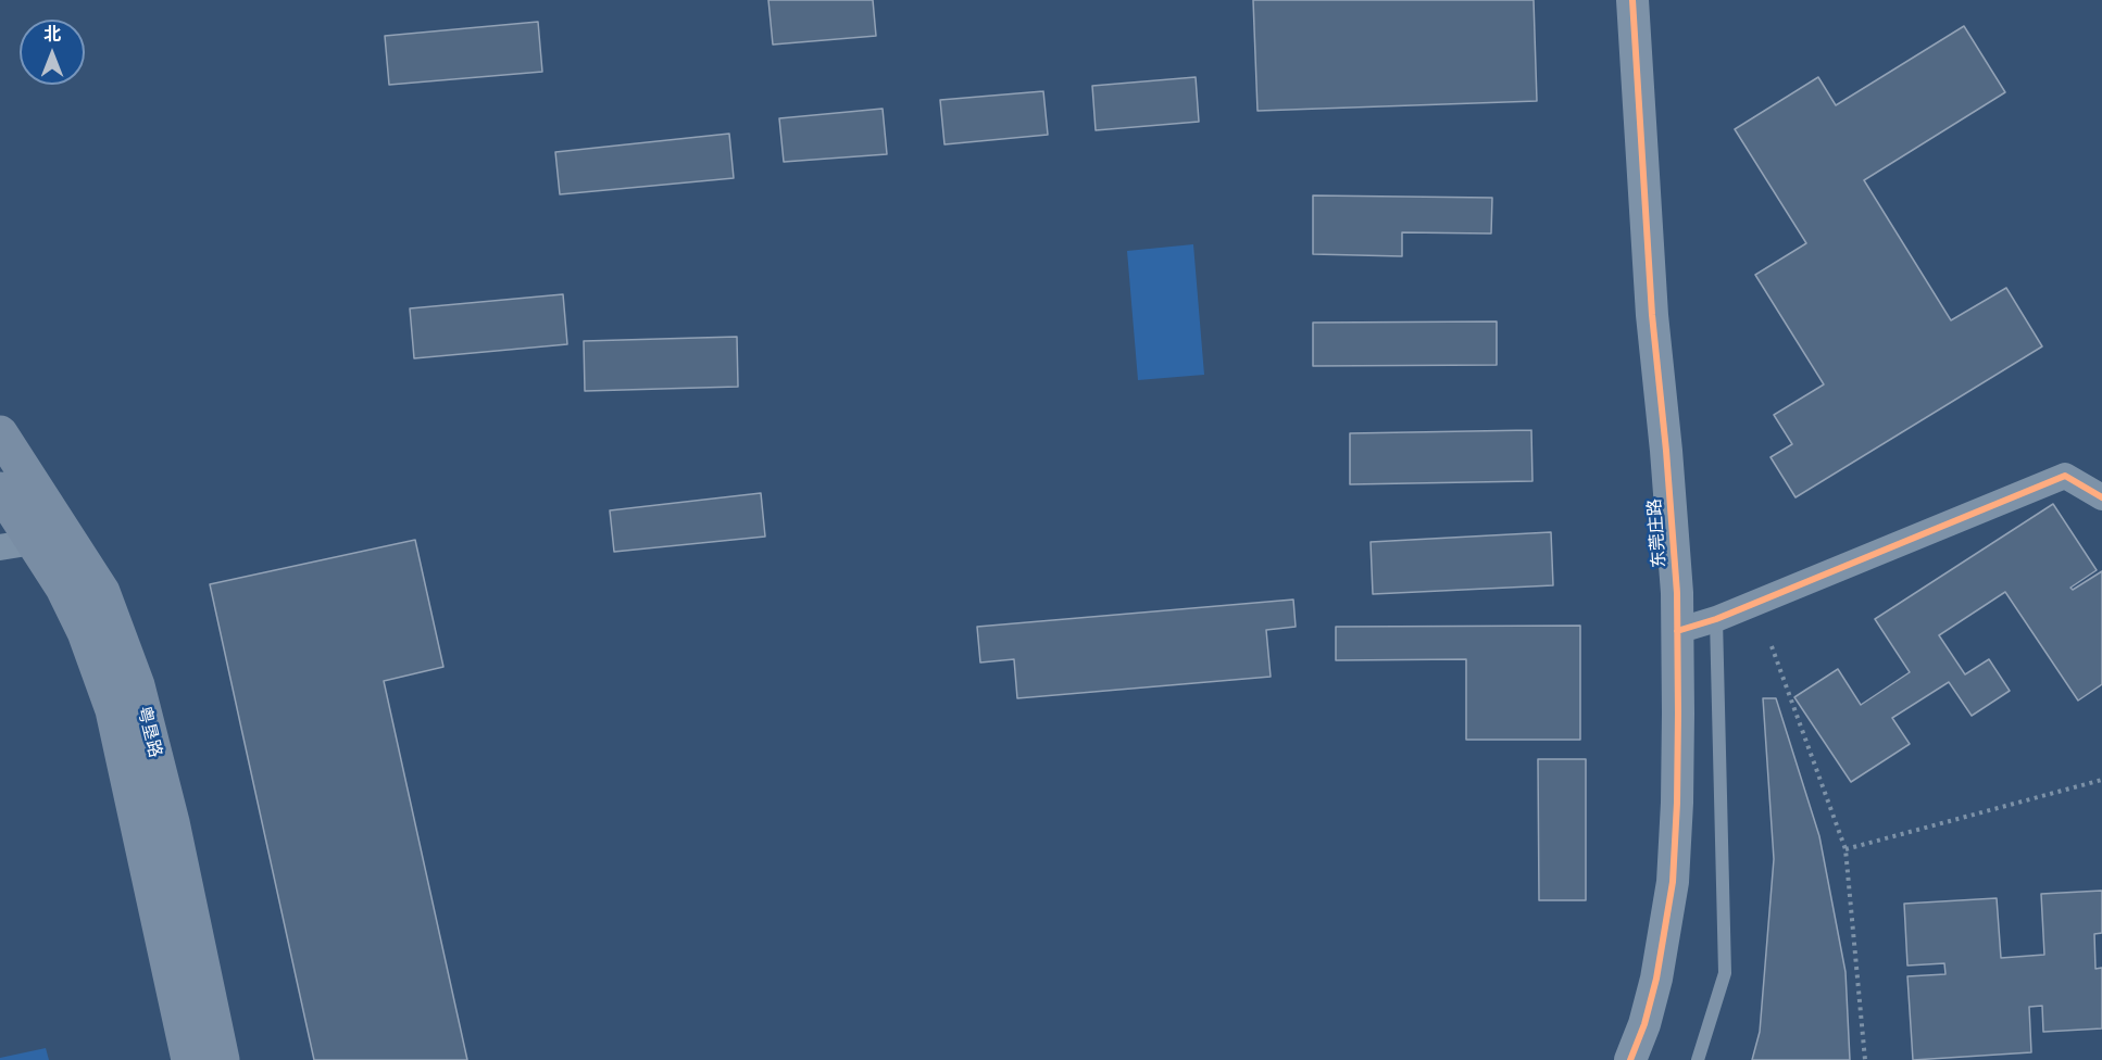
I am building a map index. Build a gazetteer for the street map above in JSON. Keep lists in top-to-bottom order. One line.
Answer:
{"streets":{"main road":["粤垦路"],"street":["东莞庄路"]},"north":"top"}
